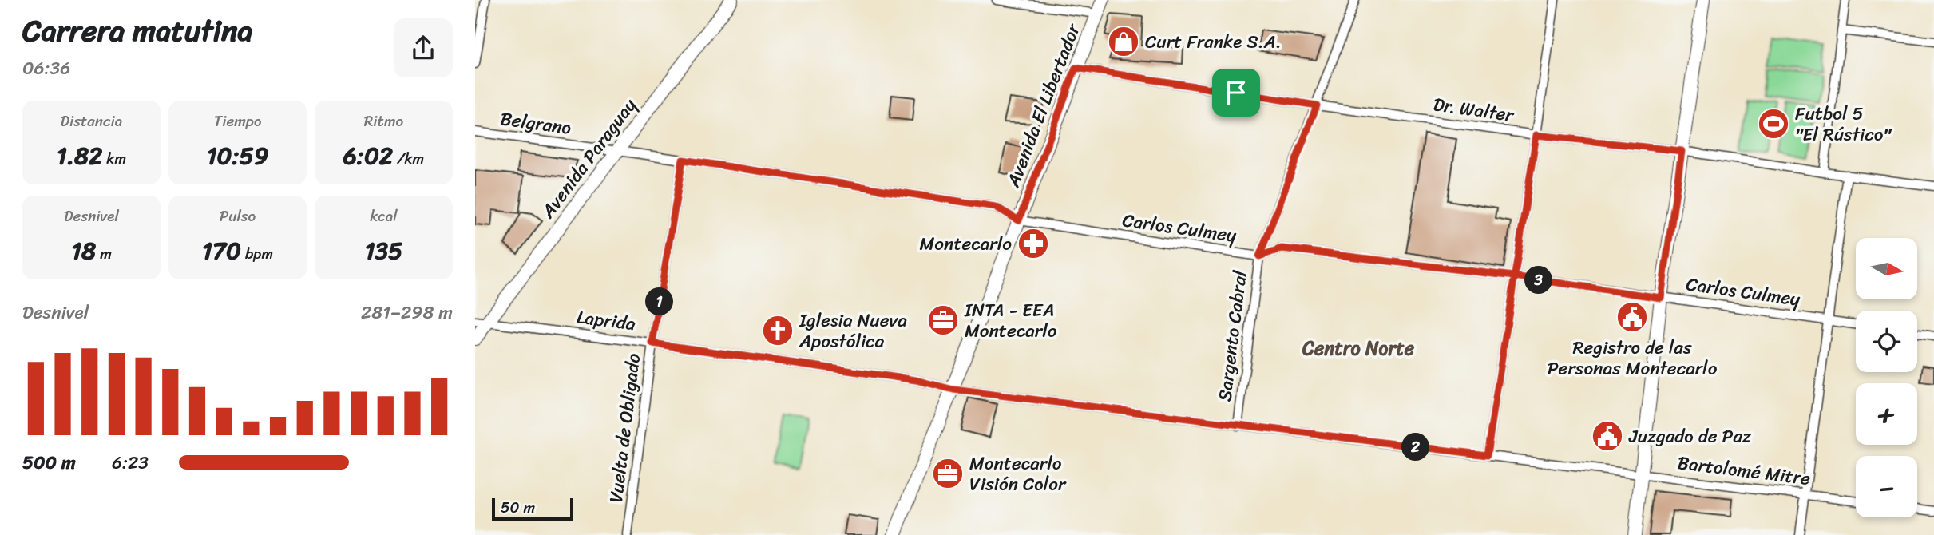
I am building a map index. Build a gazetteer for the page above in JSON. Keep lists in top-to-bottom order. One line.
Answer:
{"streets":{"main road":["Avenida El Libertador","Avenida Paraguay"],"street":["Dr. Walter","Belgrano","Carlos Culmey","Laprida","Sargento Cabral","Vuelta de Obligado","Bartolomé Mitre"]},"crossings":[["Avenida El Libertador","Dr. Walter"],["Avenida El Libertador","Belgrano"],["Avenida El Libertador","Carlos Culmey"],["Avenida El Libertador","Laprida"],["Avenida El Libertador","Bartolomé Mitre"],["Dr. Walter","Sargento Cabral"],["Belgrano","Avenida Paraguay"],["Belgrano","Carlos Culmey"],["Belgrano","Vuelta de Obligado"],["Avenida Paraguay","Laprida"],["Carlos Culmey","Sargento Cabral"],["Laprida","Vuelta de Obligado"],["Laprida","Bartolomé Mitre"],["Sargento Cabral","Bartolomé Mitre"]],"districts":["Centro Norte"],"places":{"shop":["Curt Franke S.A."],"sports":["Futbol 5 \"El Rústico\""],"pharmacy":["Montecarlo"],"public building":["Registro de las Personas Montecarlo","Juzgado de Paz"],"office":["INTA - EEA Montecarlo","Montecarlo Visión Color"],"church":["Iglesia Nueva Apostólica"]},"scale_bar":"50 m","north":"right","page":{"heading":["Carrera matutina","06:36"],"stats":[["Distancia","1.82 km"],["Tiempo","10:59"],["Ritmo","6:02 /km"],["Desnivel","18 m"],["Pulso","170 bpm"],["kcal","135"]],"map_buttons":["+","−"],"pins":["3","1","2"],"chart":["Desnivel","281–298 m"],"list":[{"name":"500 m","note":"6:23"}],"scale":"50 m"}}
